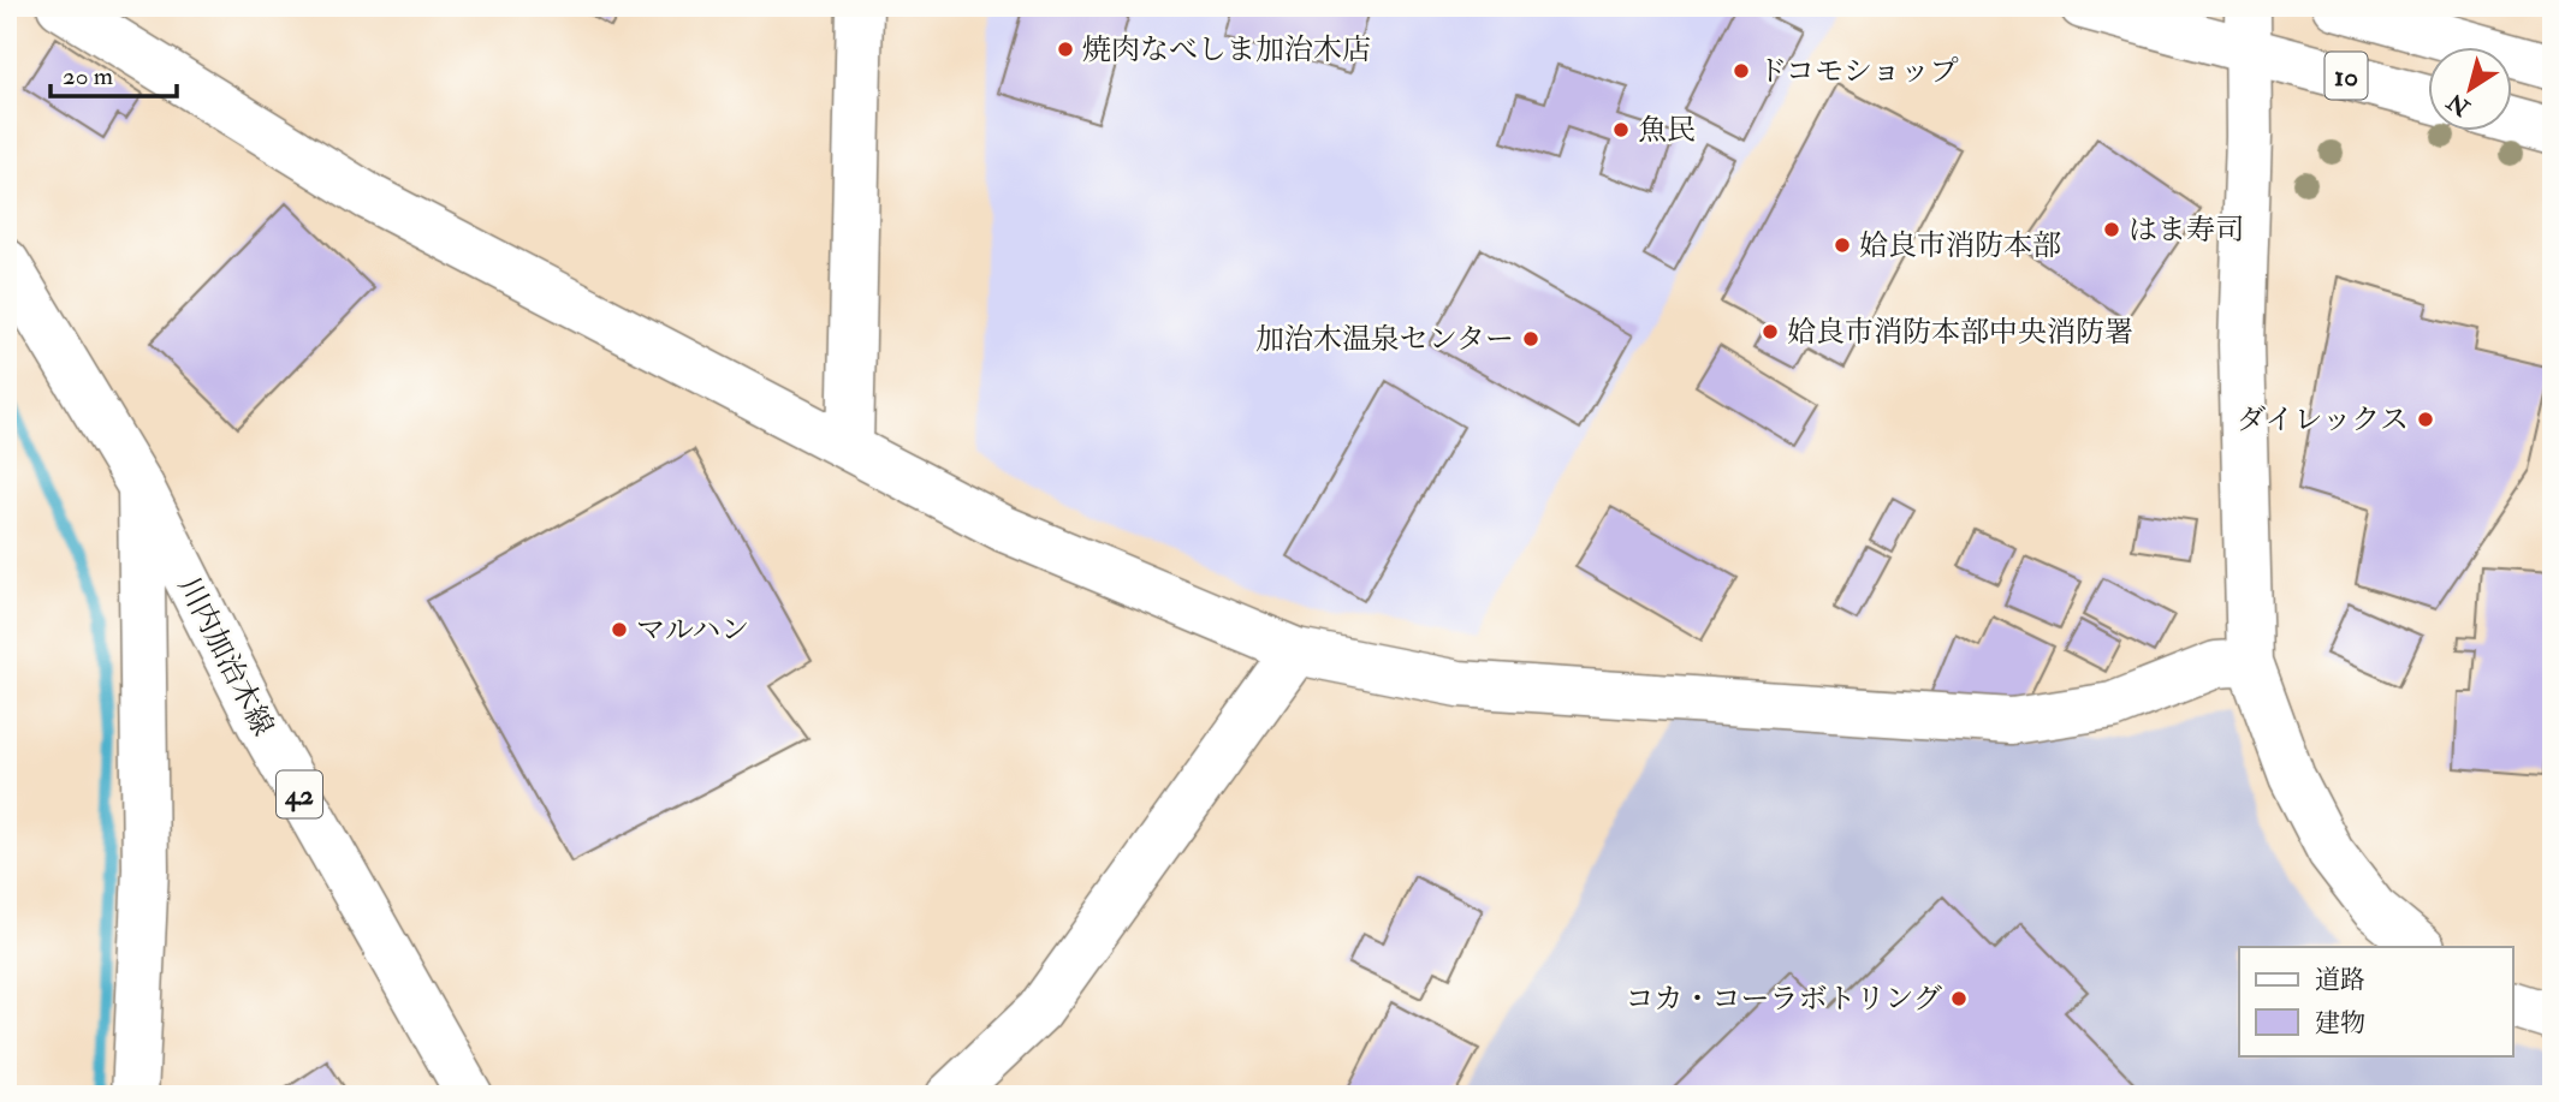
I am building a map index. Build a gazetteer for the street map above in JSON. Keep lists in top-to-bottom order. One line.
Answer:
{"streets":{"main road":["10","川内加治木線","42"]},"places":["焼肉なべしま加治木店","ドコモショップ","魚民","はま寿司","姶良市消防本部","姶良市消防本部中央消防署","加治木温泉センター","ダイレックス","マルハン","コカ・コーラボトリング"],"legend":["道路","建物"],"scale_bar":"20 m","north":"bottom left"}
